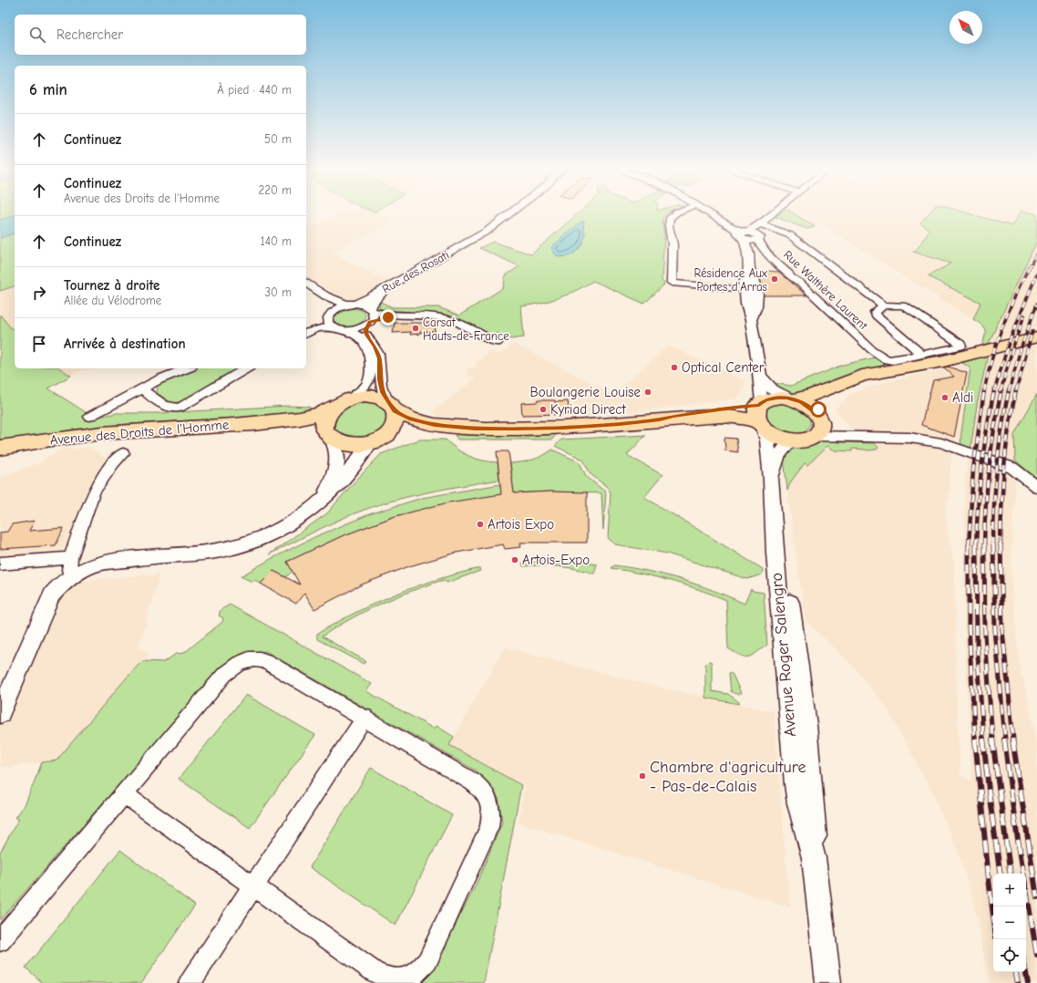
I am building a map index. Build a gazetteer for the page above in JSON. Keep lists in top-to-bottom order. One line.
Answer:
{"streets":{"main road":["Avenue des Droits de l'Homme"],"street":["Rue des Rosati","Rue Walthère Laurent","Avenue Roger Salengro"]},"places":["Résidence Aux Portes d'Arras","Carsat Hauts-de-France","Optical Center","Boulangerie Louise","Aldi","Kyriad Direct","Artois Expo","Artois-Expo","Chambre d'agriculture - Pas-de-Calais"],"north":"top left","page":{"search":"Rechercher","heading":["6 min","À pied · 440 m"],"list":[["Continuez","50 m"],["Continuez","Avenue des Droits de l'Homme","220 m"],["Continuez","140 m"],["Tournez à droite","Allée du Vélodrome","30 m"],"Arrivée à destination"],"map_buttons":["+","−"]}}
